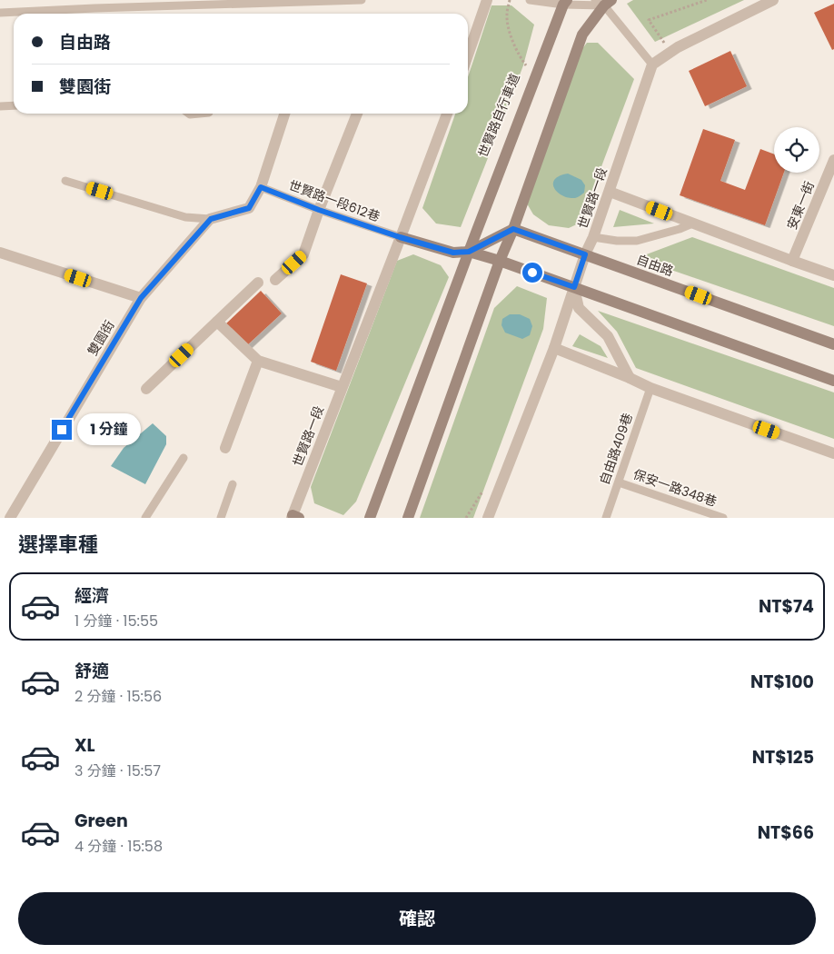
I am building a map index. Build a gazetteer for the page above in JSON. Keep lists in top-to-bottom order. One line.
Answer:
{"streets":{"street":["世賢路一段","安東一街","自由路","雙園街"],"lane":["世賢路一段612巷","自由路409巷","保安一路348巷"],"path":["世賢路自行車道"]},"crossings":[["世賢路一段","世賢路一段612巷"],["世賢路一段","自由路"],["自由路409巷","保安一路348巷"]],"page":{"banner":["自由路","雙園街"],"bubble":"1 分鐘","heading":"選擇車種","list":[{"name":"經濟","note":"1 分鐘 · 15:55","value":"NT$74"},{"name":"舒適","note":"2 分鐘 · 15:56","value":"NT$100"},{"name":"XL","note":"3 分鐘 · 15:57","value":"NT$125"},{"name":"Green","note":"4 分鐘 · 15:58","value":"NT$66"}],"buttons":"確認"}}
